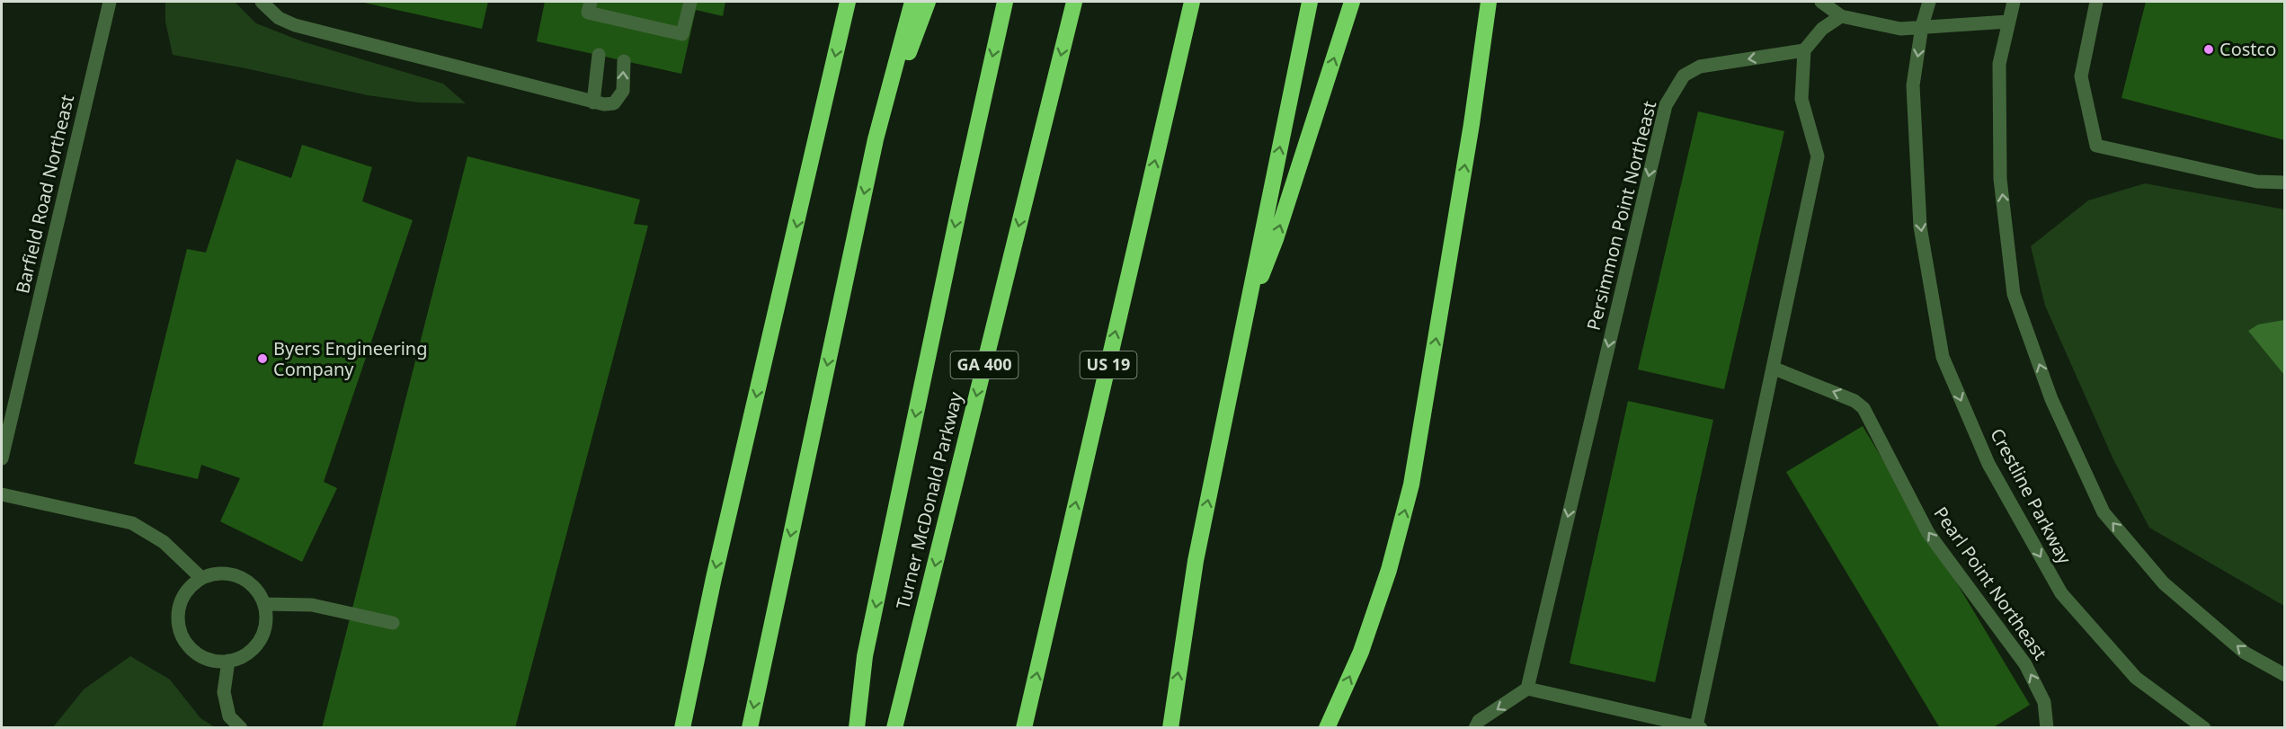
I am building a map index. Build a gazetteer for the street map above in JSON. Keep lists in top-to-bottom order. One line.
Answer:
{"streets":{"highway":["GA 400","US 19","Turner McDonald Parkway"],"street":["Barfield Road Northeast","Persimmon Point Northeast","Crestline Parkway","Pearl Point Northeast"]},"one_way":["Persimmon Point Northeast","Pearl Point Northeast"],"places":["Costco","Byers Engineering Company"]}
